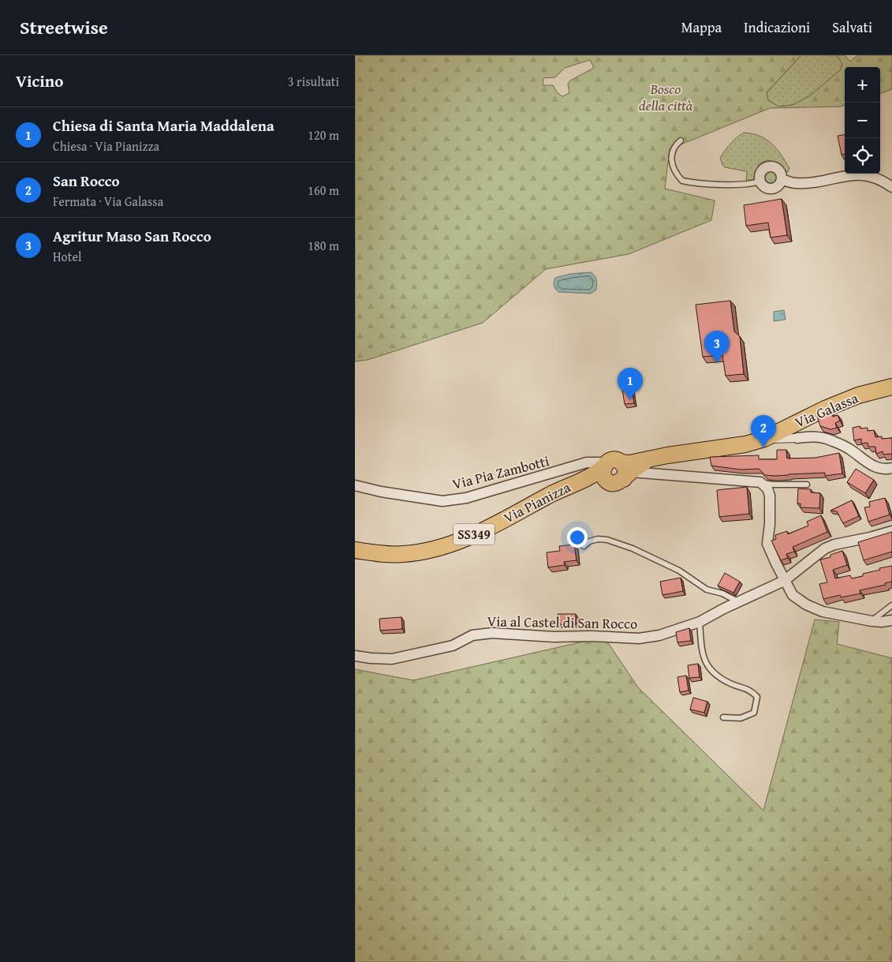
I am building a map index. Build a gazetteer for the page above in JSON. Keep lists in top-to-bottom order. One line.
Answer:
{"streets":{"main road":["Via Galassa","Via Pianizza","SS349"],"street":["Via Pia Zambotti","Via al Castel di San Rocco"]},"crossings":[["Via Galassa","Via Pianizza"],["Via Pia Zambotti","Via Pianizza"]],"parks":["Bosco della città"],"page":{"header":"Streetwise","nav":["Mappa","Indicazioni","Salvati"],"heading":["Vicino","3 risultati"],"map_buttons":["+","−"],"list":[{"mark":"1","name":"Chiesa di Santa Maria Maddalena","note":"Chiesa · Via Pianizza","value":"120 m"},{"mark":"2","name":"San Rocco","note":"Fermata · Via Galassa","value":"160 m"},{"mark":"3","name":"Agritur Maso San Rocco","note":"Hotel","value":"180 m"}],"pins":["3","1","2"]}}
